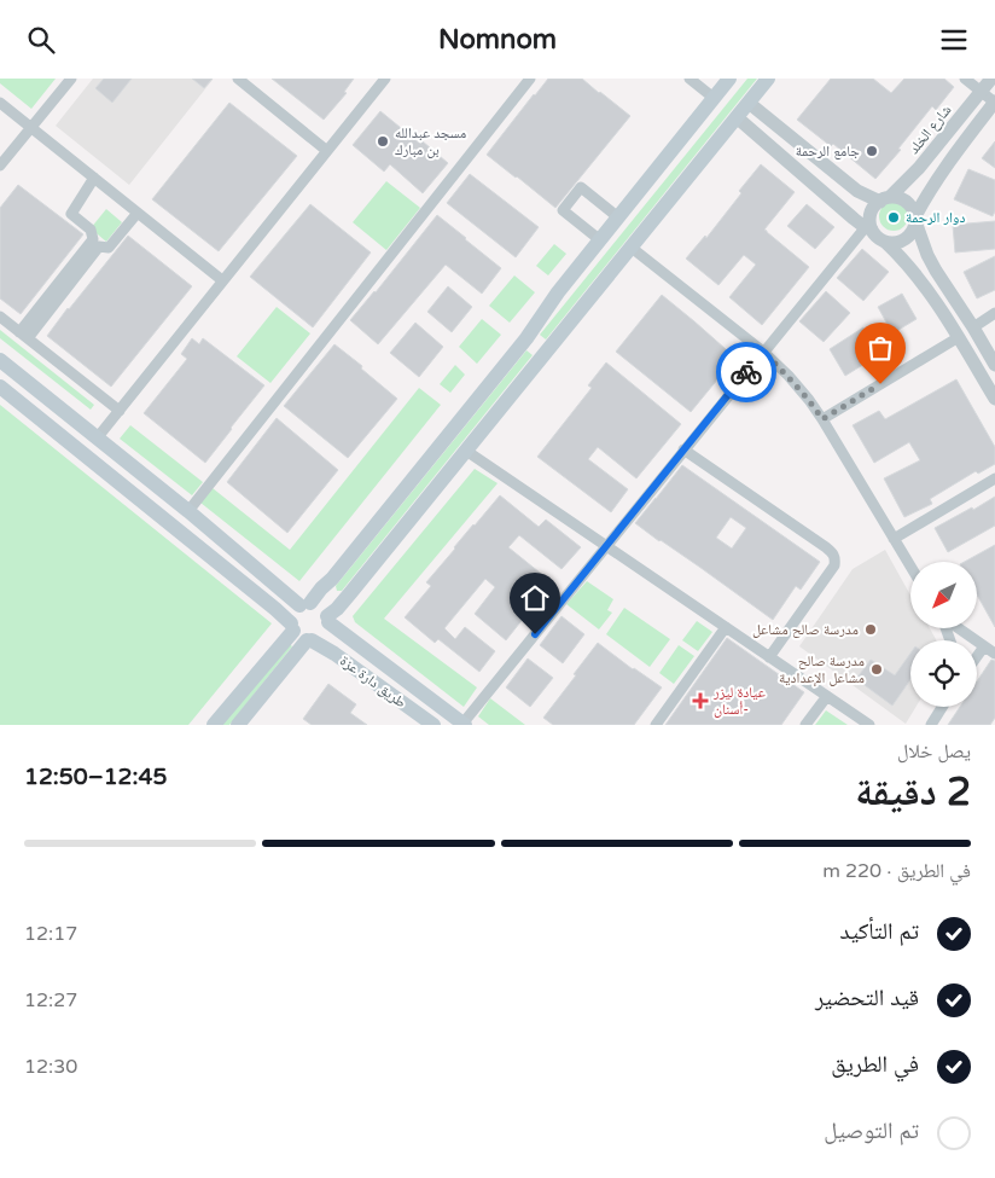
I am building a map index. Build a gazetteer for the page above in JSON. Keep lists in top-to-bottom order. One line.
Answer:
{"streets":{"main road":["طريق دارة عزة"],"street":["شارع الخلد"]},"places":{"other":["مسجد عبدالله بن مبارك","جامع الرحمة","دوار الرحمة","مدرسة صالح مشاعل","مدرسة صالح مشاعل الإعدادية"],"health":["عيادة ليزر أسنان-"]},"north":"bottom left","page":{"header":"Nomnom","heading":["2 دقيقة","يصل خلال","12:45–12:50"],"bar":"في الطريق · 220 m","list":[["تم التأكيد","12:17"],["قيد التحضير","12:27"],["في الطريق","12:30"],"تم التوصيل"]}}
